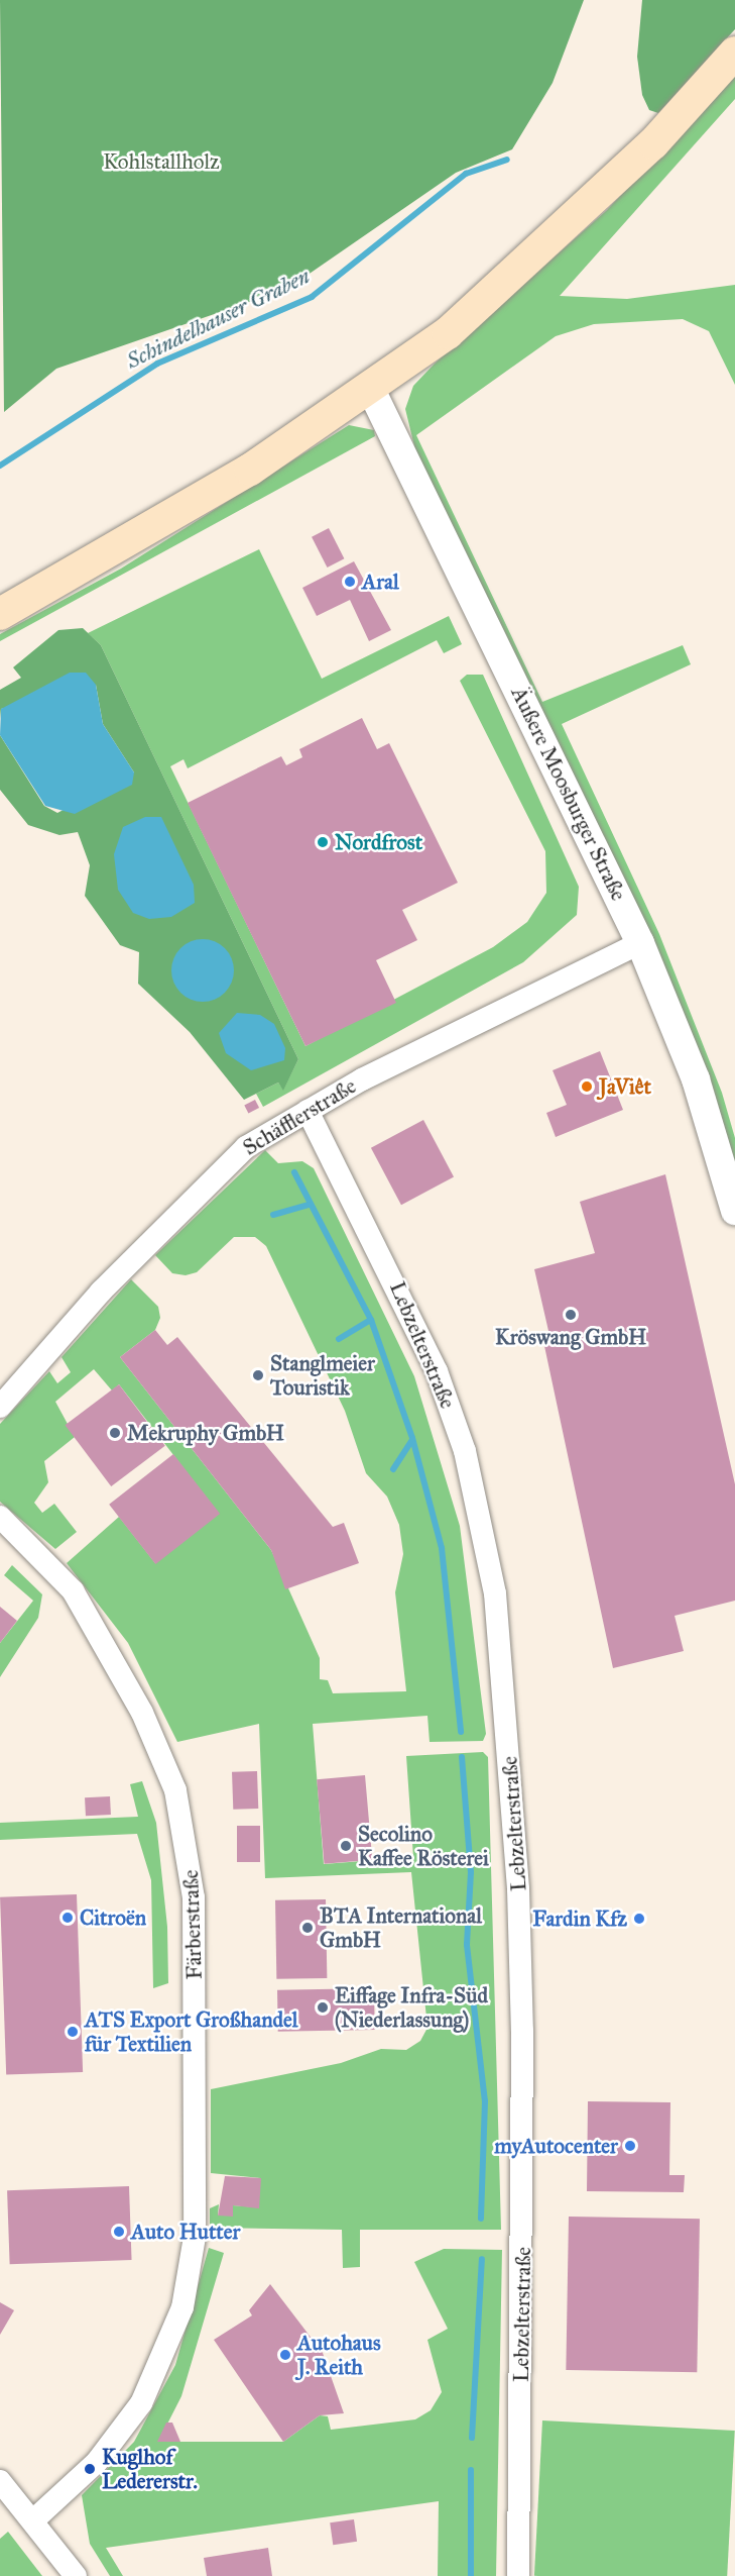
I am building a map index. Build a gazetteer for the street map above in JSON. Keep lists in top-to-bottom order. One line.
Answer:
{"streets":{"street":["Äußere Moosburger Straße","Schäfflerstraße","Lebzelterstraße","Färberstraße"]},"crossings":[["Äußere Moosburger Straße","Schäfflerstraße"],["Schäfflerstraße","Lebzelterstraße"]],"water":["Schindelhauser Graben"],"parks":["Kohlstallholz"],"places":["Aral","Nordfrost","JaViêt","Kröswang GmbH","Stanglmeier Touristik","Mekruphy GmbH","Secolino Kaffee Rösterei","Citroën","Fardin Kfz","BTA International GmbH","Eiffage Infra-Süd (Niederlassung)","ATS Export Großhandel für Textilien","myAutocenter","Auto Hutter","Autohaus J. Reith","Kuglhof Ledererstr."]}
